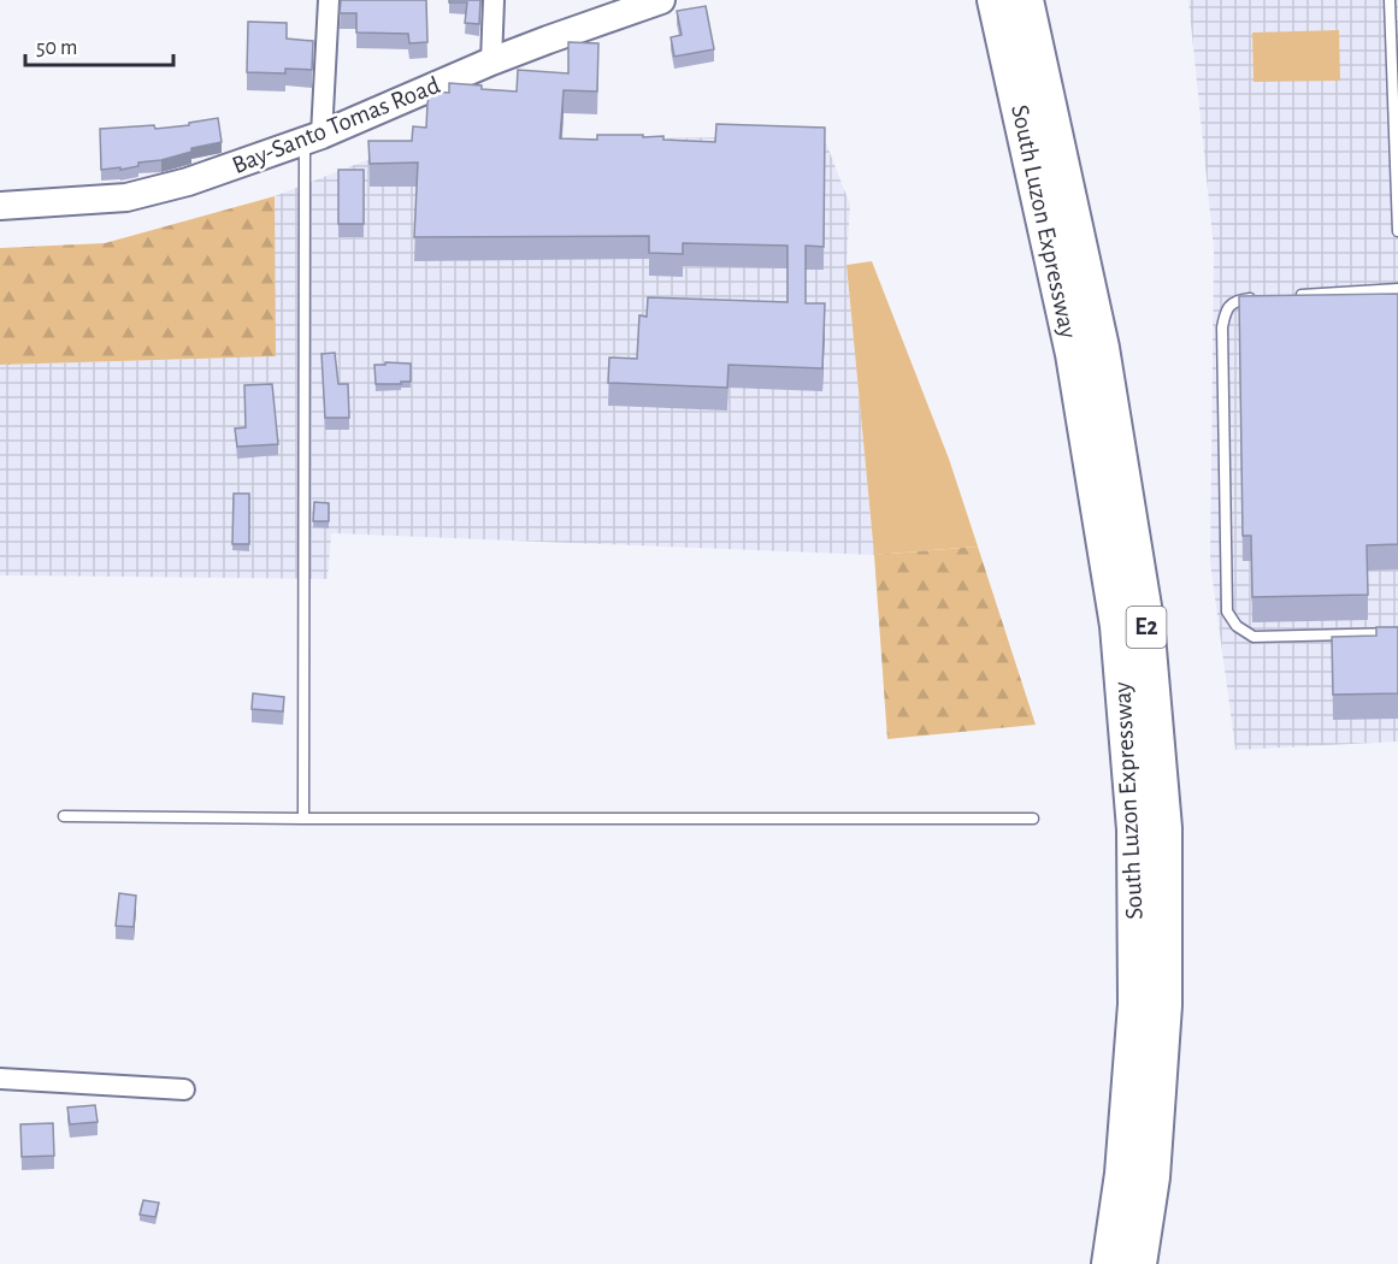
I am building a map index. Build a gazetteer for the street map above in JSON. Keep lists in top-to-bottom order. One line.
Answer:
{"streets":{"highway":["South Luzon Expressway","E2"],"main road":["Bay-Santo Tomas Road"]},"scale_bar":"50 m"}
